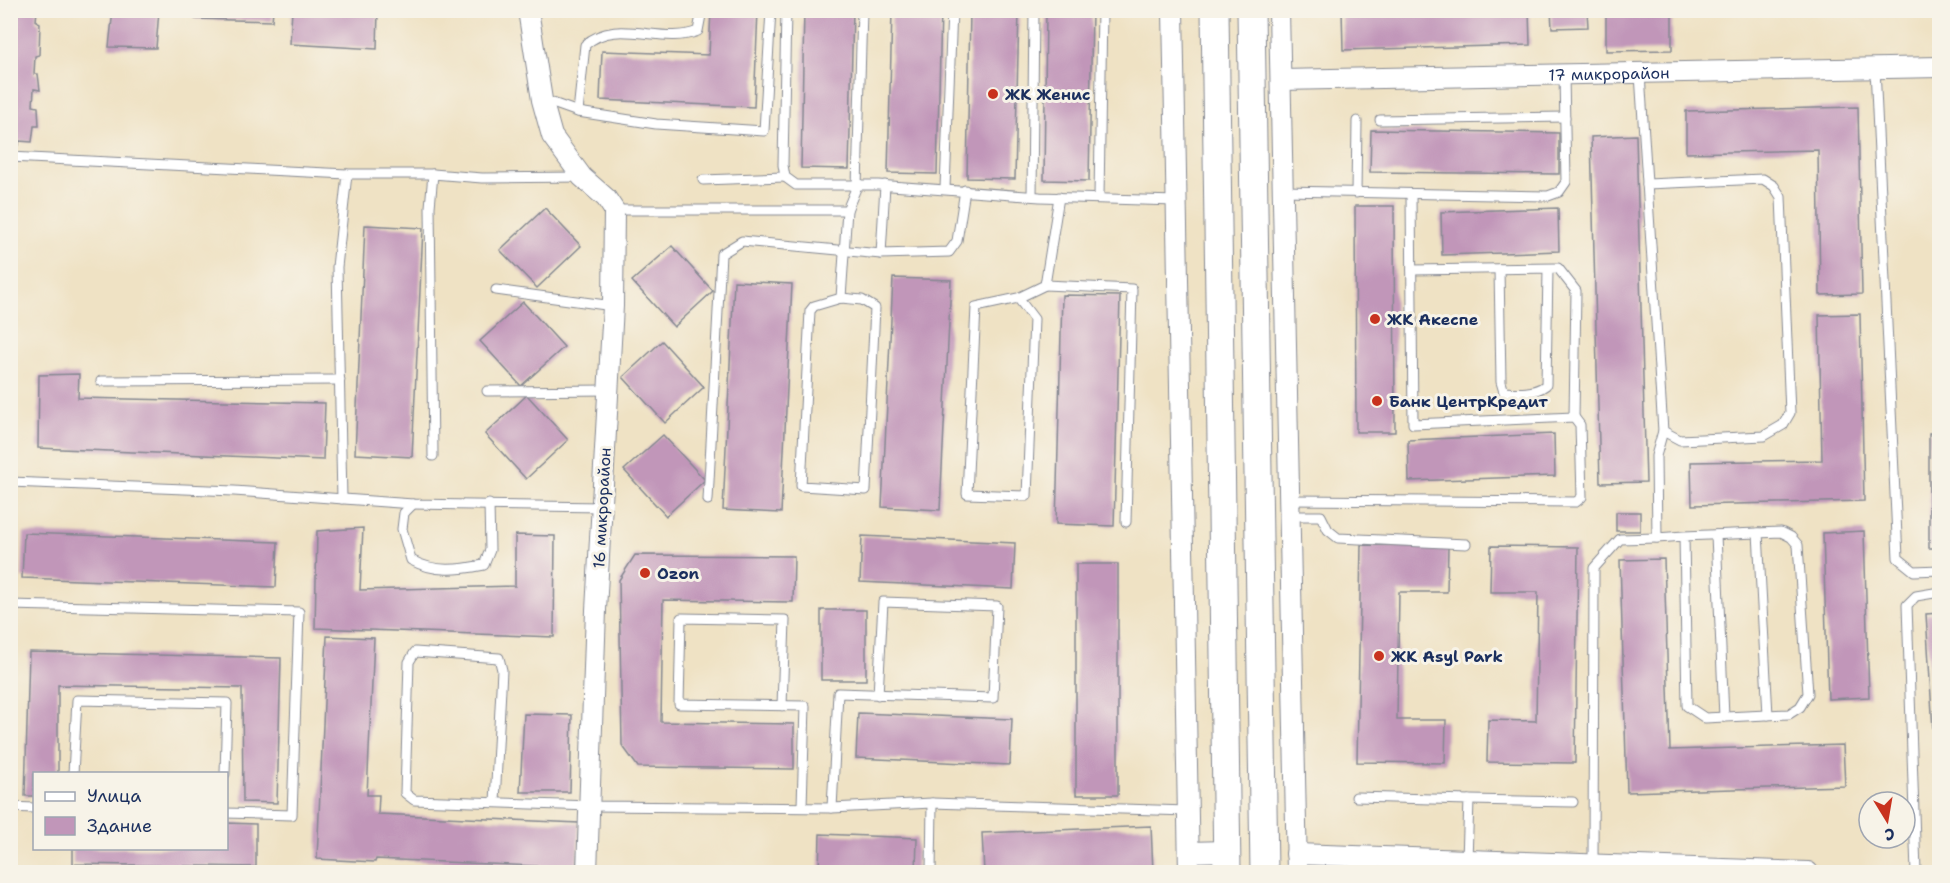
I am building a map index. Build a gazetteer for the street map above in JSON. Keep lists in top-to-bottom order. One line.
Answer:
{"streets":{"street":["17 микрорайон","16 микрорайон"]},"places":["ЖК Женис","ЖК Акеспе","Банк ЦентрКредит","Ozon","ЖК Asyl Park"],"legend":["Улица","Здание"],"north":"bottom"}
